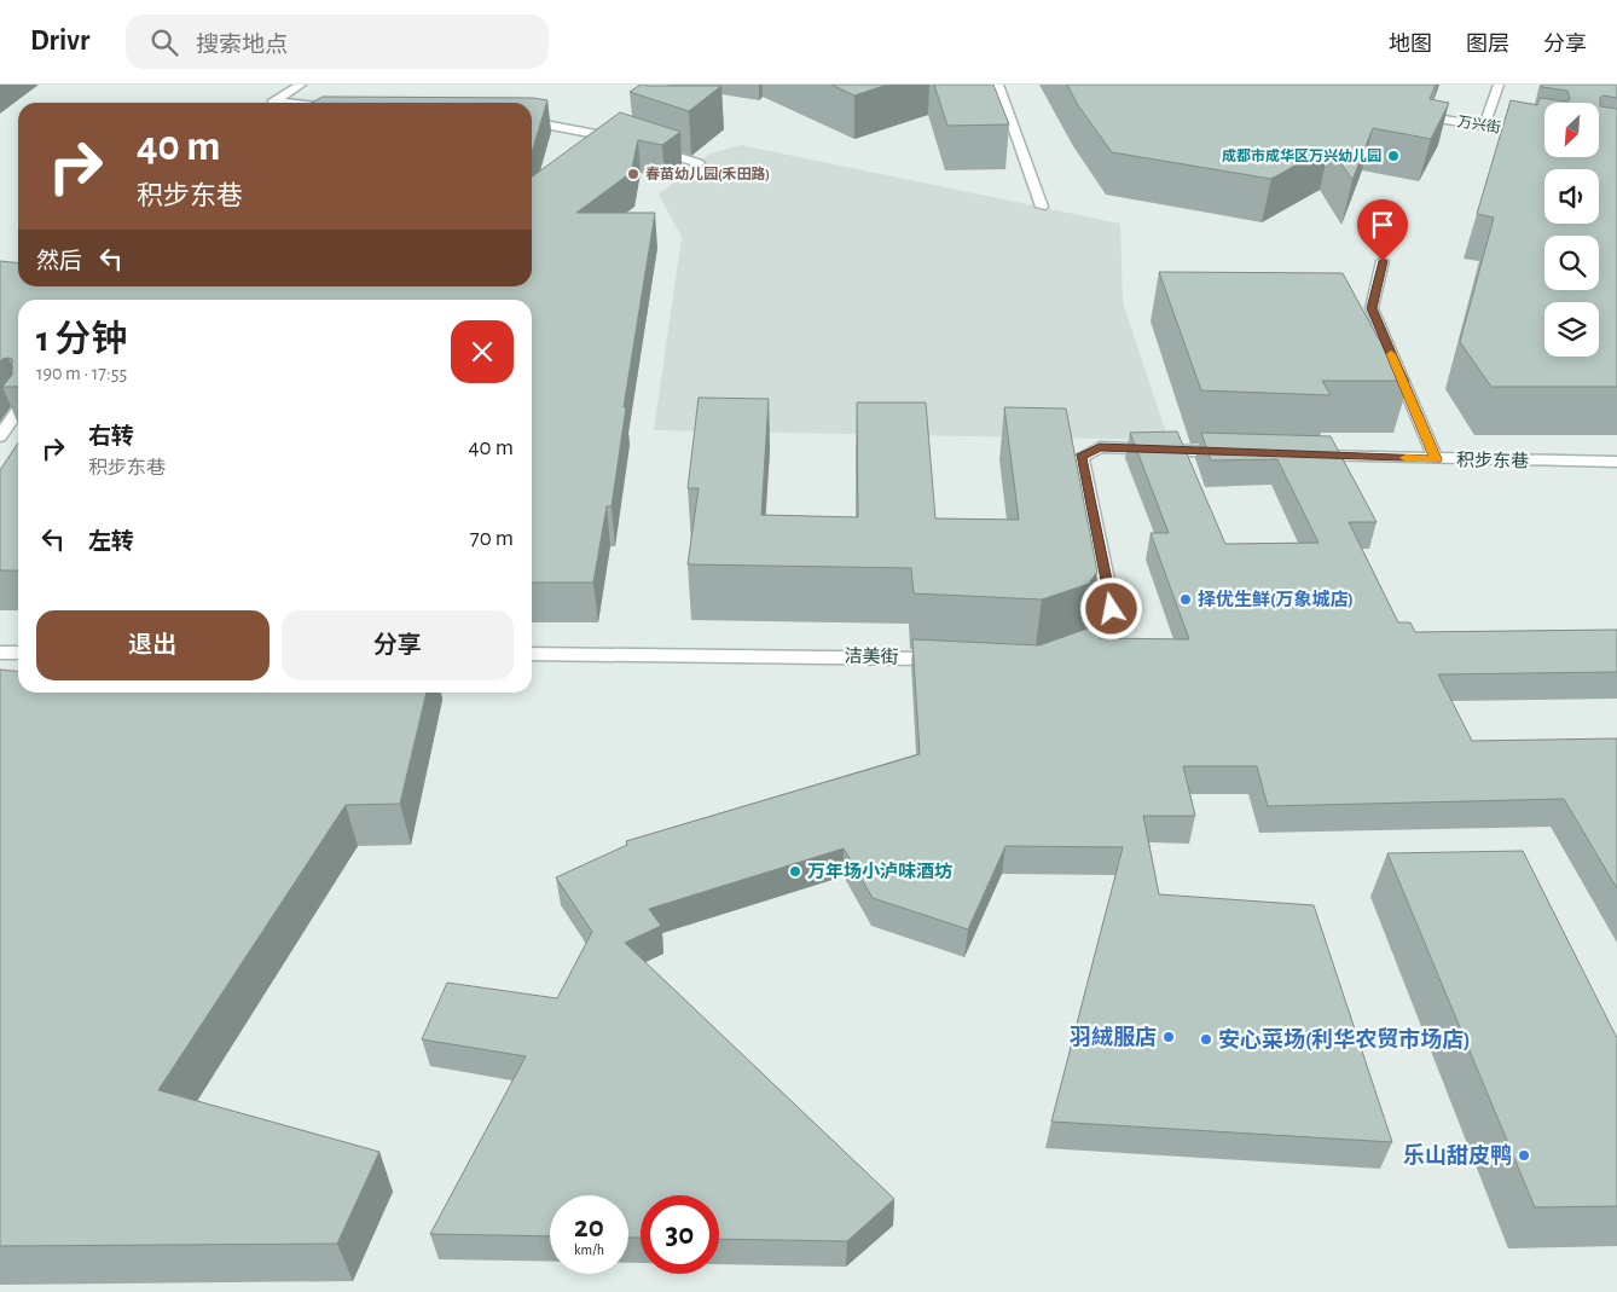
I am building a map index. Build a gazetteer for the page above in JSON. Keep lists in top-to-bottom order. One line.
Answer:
{"streets":{"street":["万兴街","积步东巷","洁美街"]},"places":["成都市成华区万兴幼儿园","春苗幼儿园(禾田路)","择优生鲜(万象城店)","万年场小泸味酒坊","羽絨服店","安心菜场(利华农贸市场店)","乐山甜皮鸭"],"north":"bottom left","page":{"header":"Drivr","search":"搜索地点","nav":["地图","图层","分享"],"turn":["40 m","积步东巷"],"then":"然后","heading":["1 分钟","190 m · 17:55"],"list":[{"name":"右转","note":"积步东巷","value":"40 m"},{"name":"左转","value":"70 m"}],"buttons":["退出","分享"],"speed":"20 km/h","limit":"30"}}
